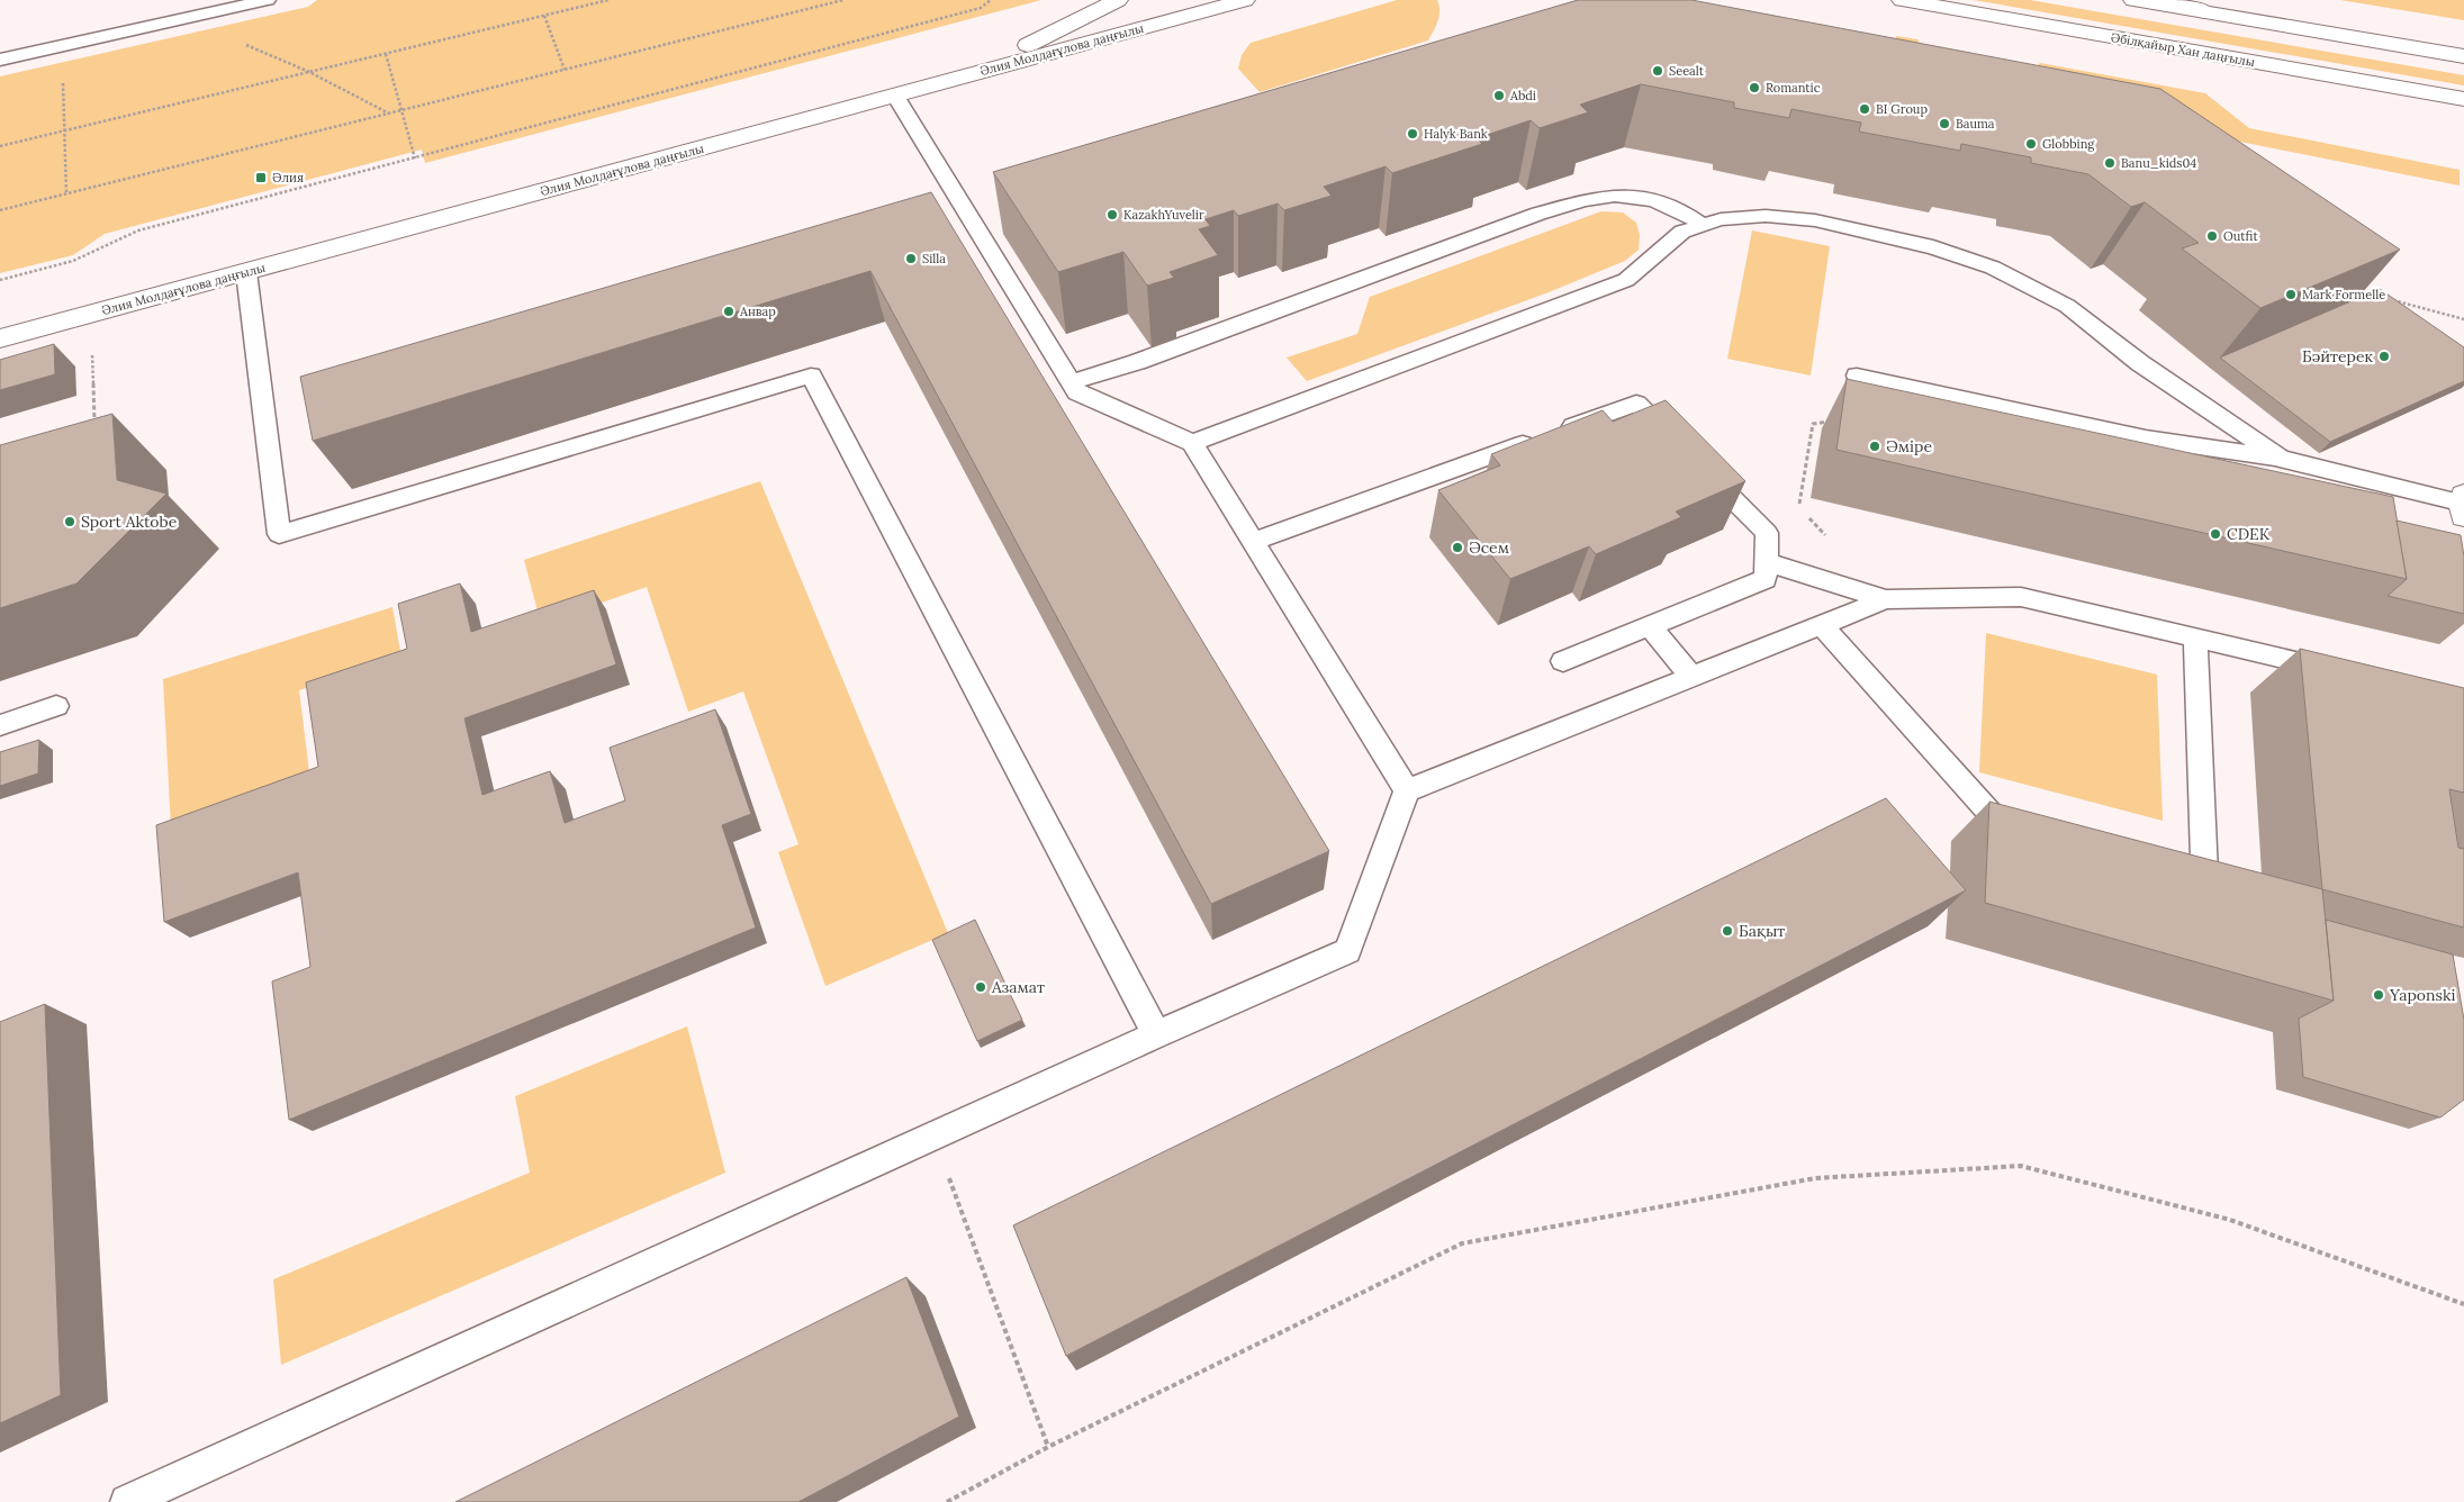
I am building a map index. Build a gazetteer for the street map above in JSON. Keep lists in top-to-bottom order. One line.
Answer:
{"streets":{"main road":["Әлия Молдағұлова даңғылы","Әбілқайыр Хан даңғылы"]},"places":{"other":["Seealt","Romantic","Abdi","BI Group","Bauma","Halyk Bank","Globbing","Banu_kids04","KazakhYuvelir","Outfit","Silla","Mark Formelle","Анвар","Бәйтерек","Әміре","Sport Aktobe","CDEK","Әсем","Бақыт","Азамат","Yaponski"],"transit":["Әлия"]}}
